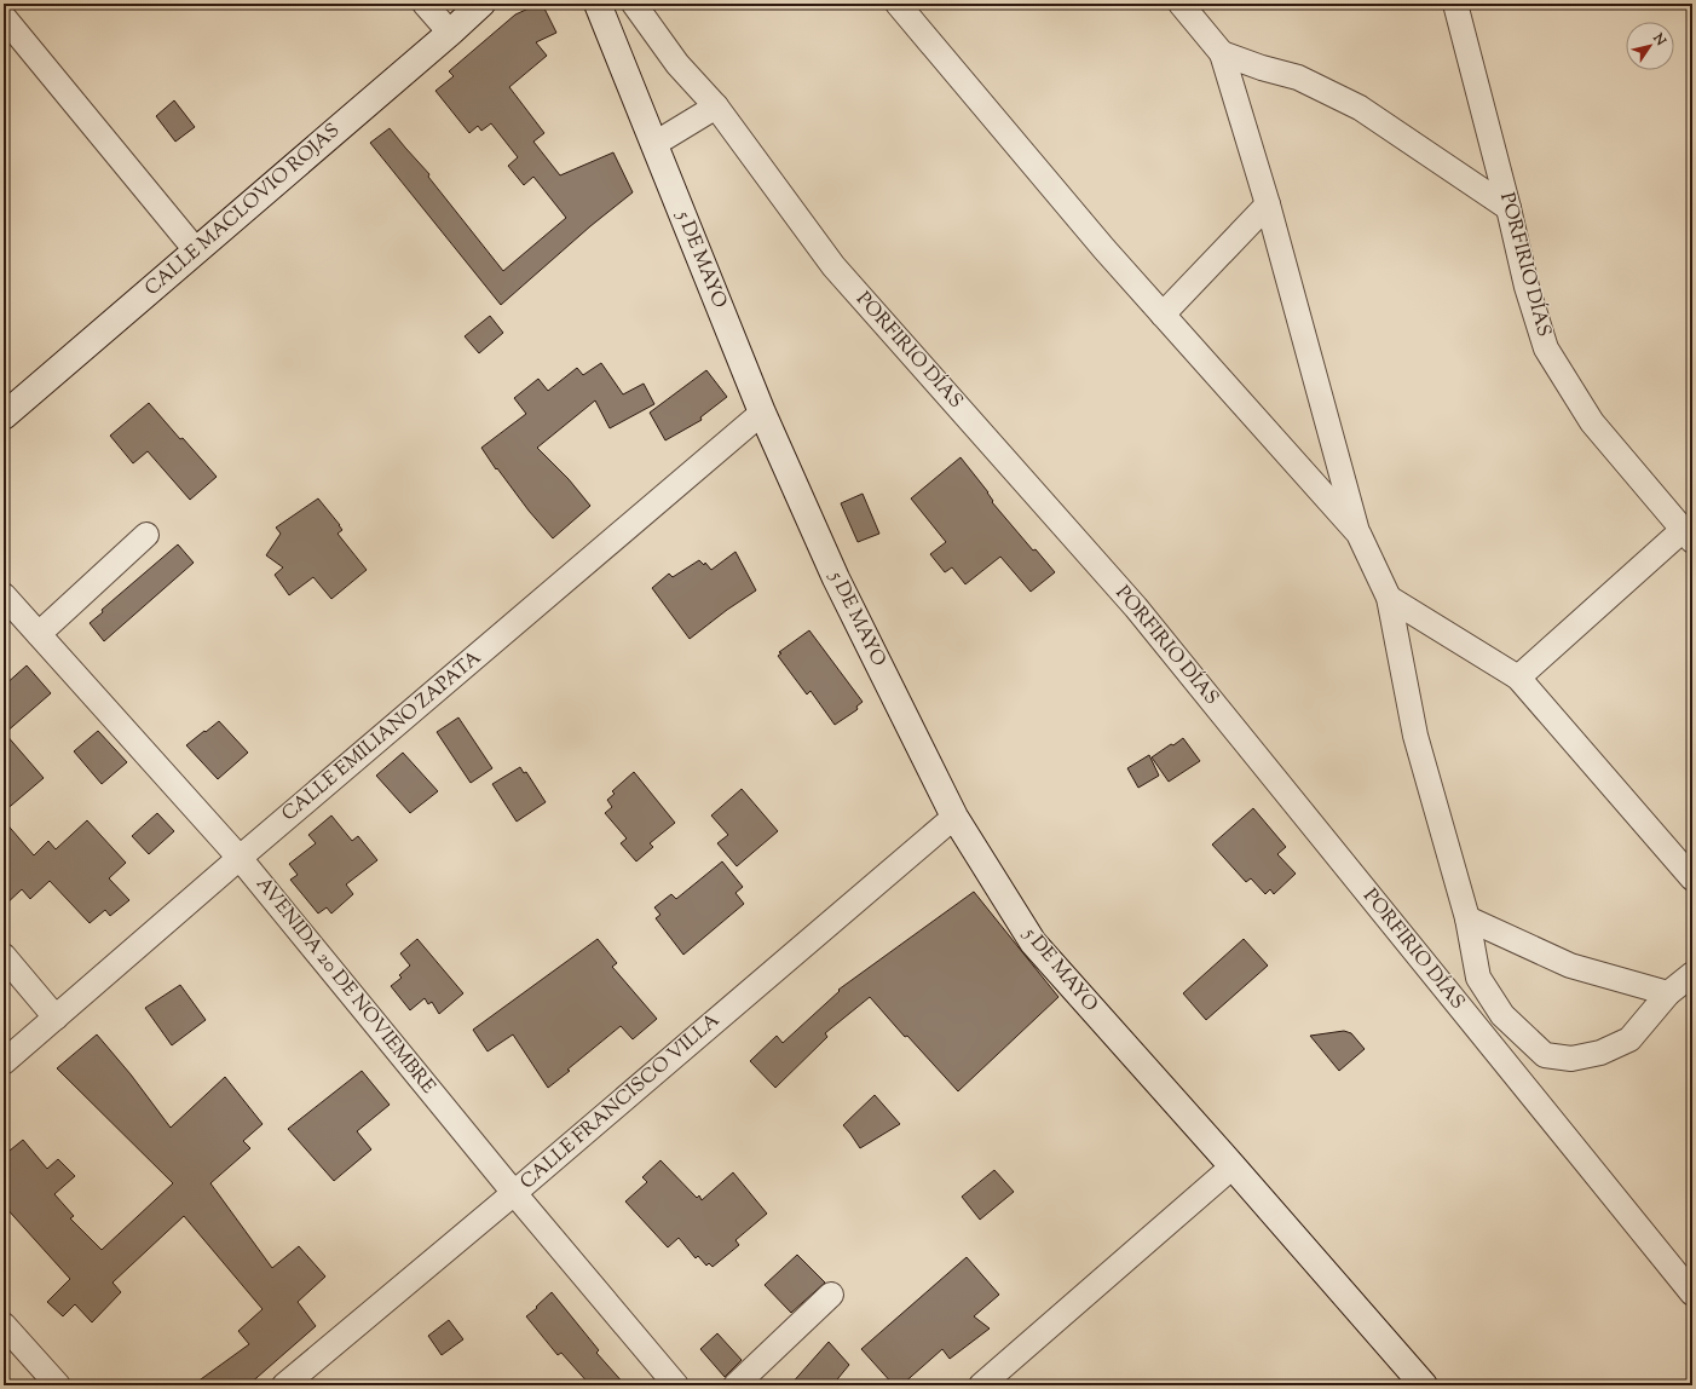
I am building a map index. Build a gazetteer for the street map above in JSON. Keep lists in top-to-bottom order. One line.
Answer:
{"streets":{"street":["CALLE MACLOVIO ROJAS","5 DE MAYO","PORFIRIO DÍAS","CALLE EMILIANO ZAPATA","AVENIDA 20 DE NOVIEMBRE","CALLE FRANCISCO VILLA"]},"crossings":[["5 DE MAYO","CALLE EMILIANO ZAPATA"],["5 DE MAYO","CALLE FRANCISCO VILLA"],["CALLE EMILIANO ZAPATA","AVENIDA 20 DE NOVIEMBRE"],["AVENIDA 20 DE NOVIEMBRE","CALLE FRANCISCO VILLA"]],"north":"top right"}
